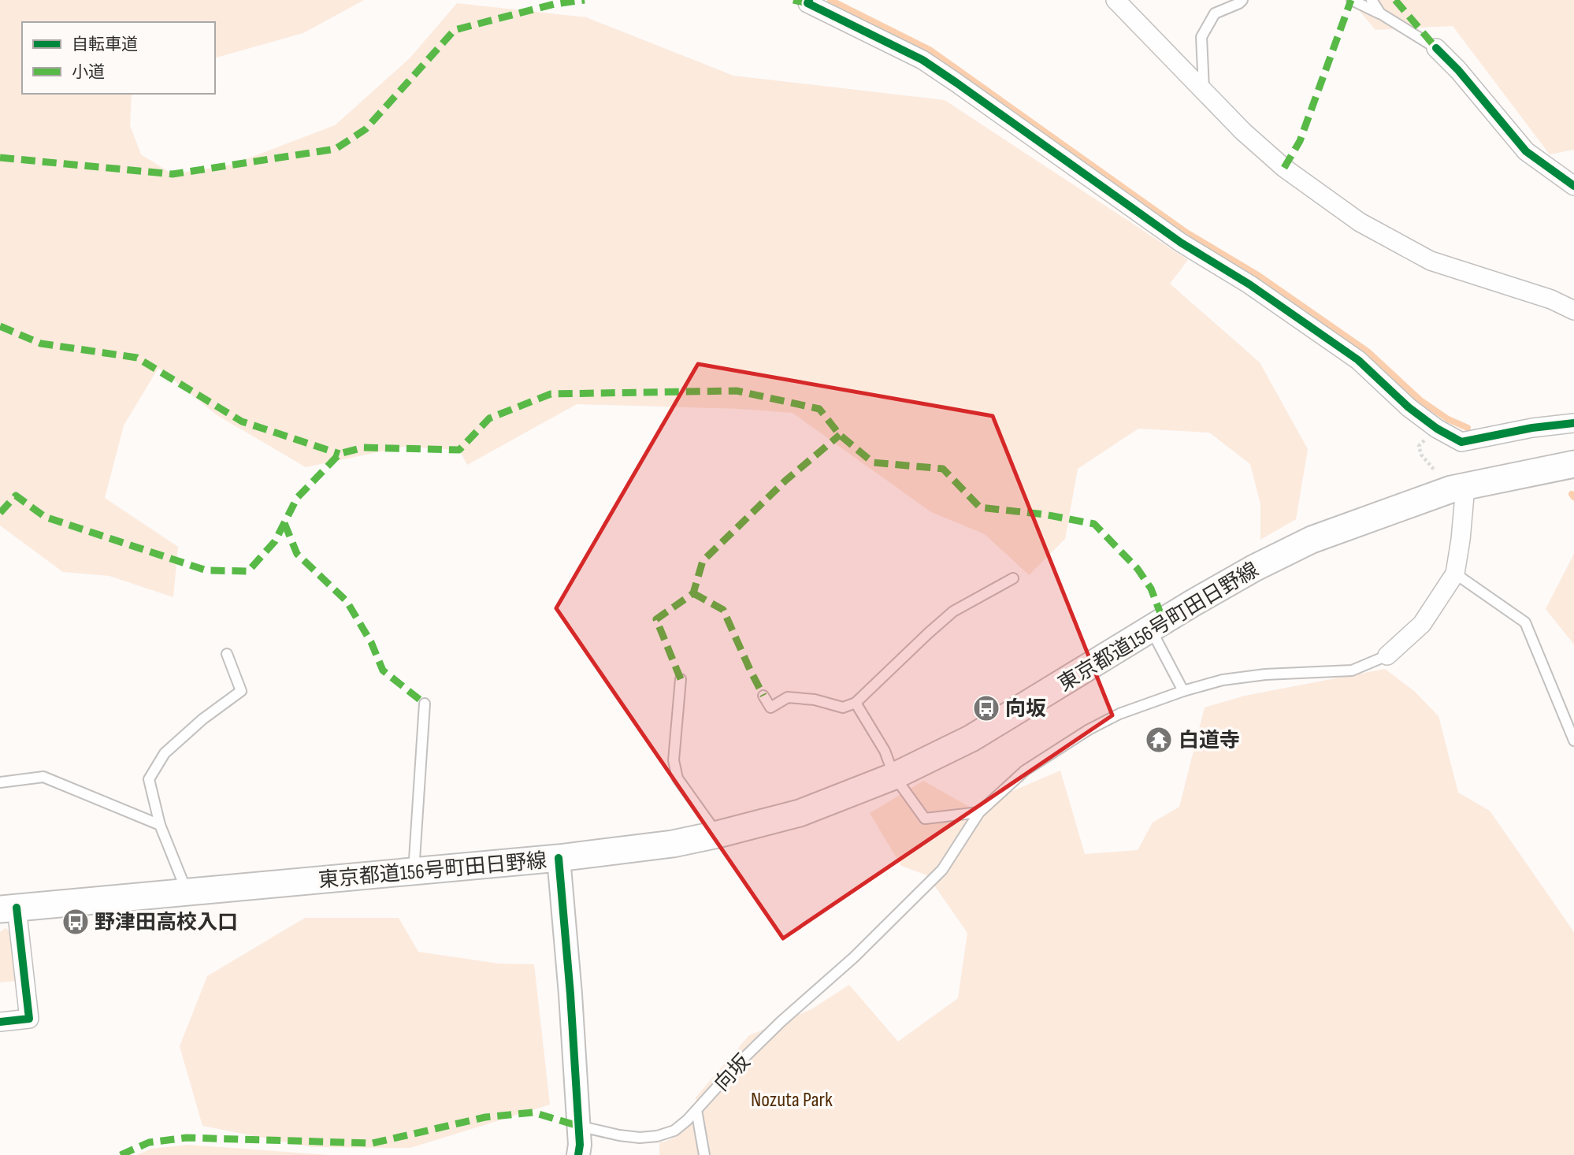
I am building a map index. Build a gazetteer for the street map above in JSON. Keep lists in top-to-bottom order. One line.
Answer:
{"streets":{"main road":["東京都道156号町田日野線"],"lane":["向坂"]},"parks":["Nozuta Park"],"places":{"bus stop":["向坂","野津田高校入口"],"temple":["白道寺"]},"legend":["自転車道","小道"]}
